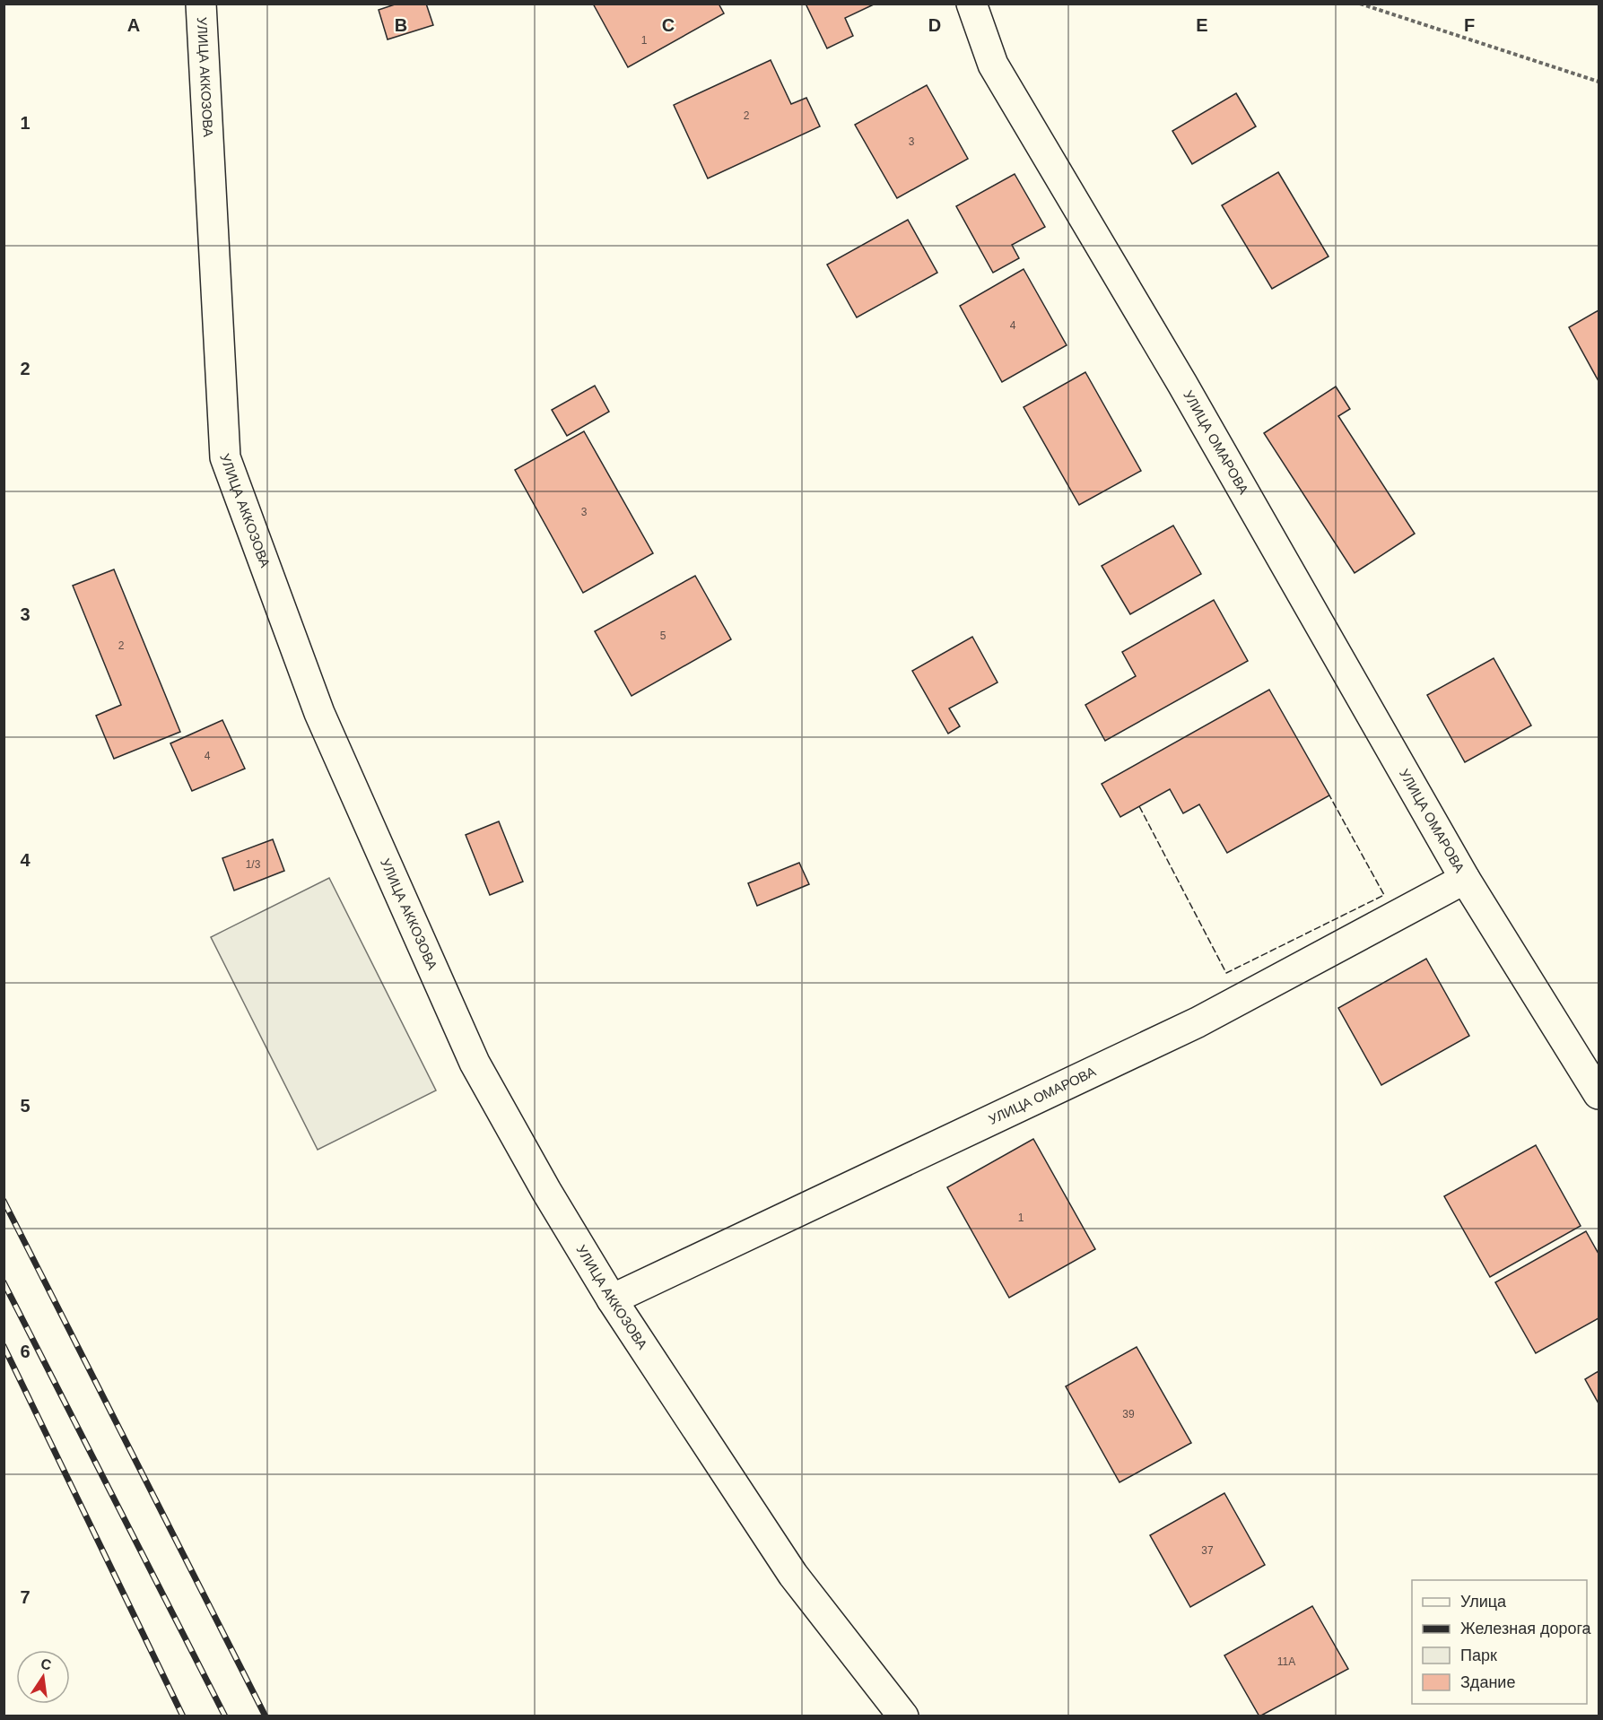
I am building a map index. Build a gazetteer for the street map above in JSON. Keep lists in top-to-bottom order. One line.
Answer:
{"streets":{"street":["УЛИЦА АККОЗОВА","УЛИЦА ОМАРОВА"]},"crossings":[["УЛИЦА АККОЗОВА","УЛИЦА ОМАРОВА"]],"house_numbers":["1","2","3","4","3","5","2","4","1/3","1","39","37","11А"],"legend":["Улица","Железная дорога","Парк","Здание"],"north":"top","grid":{"columns":["A","B","C","D","E","F"],"rows":["1","2","3","4","5","6","7"]}}
